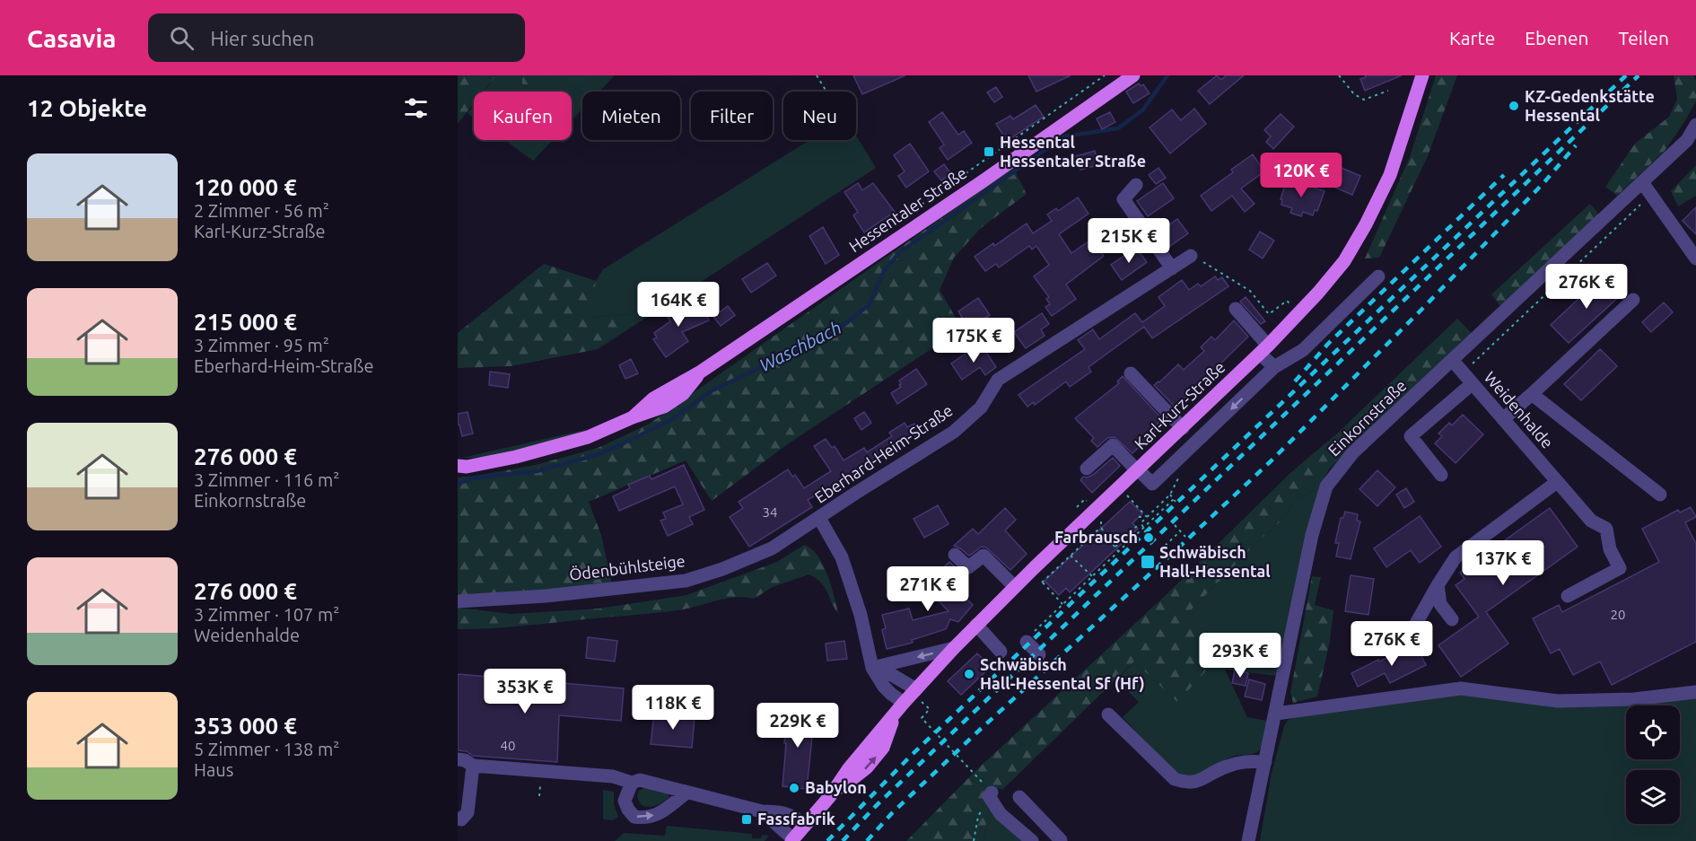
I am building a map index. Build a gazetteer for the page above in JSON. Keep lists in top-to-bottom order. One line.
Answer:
{"streets":{"main road":["Hessentaler Straße","Karl-Kurz-Straße"],"street":["Weidenhalde","Einkornstraße","Eberhard-Heim-Straße","Ödenbühlsteige"]},"crossings":[["Karl-Kurz-Straße","Eberhard-Heim-Straße"],["Weidenhalde","Einkornstraße"],["Eberhard-Heim-Straße","Ödenbühlsteige"]],"water":["Waschbach"],"places":{"other":["KZ-Gedenkstätte Hessental","Farbrausch","Schwäbisch Hall-Hessental Sf (Hf)","Babylon"],"transit":["Hessental Hessentaler Straße","Schwäbisch Hall-Hessental","Fassfabrik"]},"house_numbers":["34","20","40"],"page":{"header":"Casavia","search":"Hier suchen","nav":["Karte","Ebenen","Teilen"],"heading":"12 Objekte","chip":["Kaufen","Mieten","Filter","Neu"],"list":[{"name":"120 000 €","note":"2 Zimmer · 56 m² · Karl-Kurz-Straße"},{"name":"215 000 €","note":"3 Zimmer · 95 m² · Eberhard-Heim-Straße"},{"name":"276 000 €","note":"3 Zimmer · 116 m² · Einkornstraße"},{"name":"276 000 €","note":"3 Zimmer · 107 m² · Weidenhalde"},{"name":"353 000 €","note":"5 Zimmer · 138 m² · Haus"}],"price":["120K €","215K €","276K €","164K €","175K €","137K €","271K €","276K €","293K €","353K €","118K €","229K €"]}}
